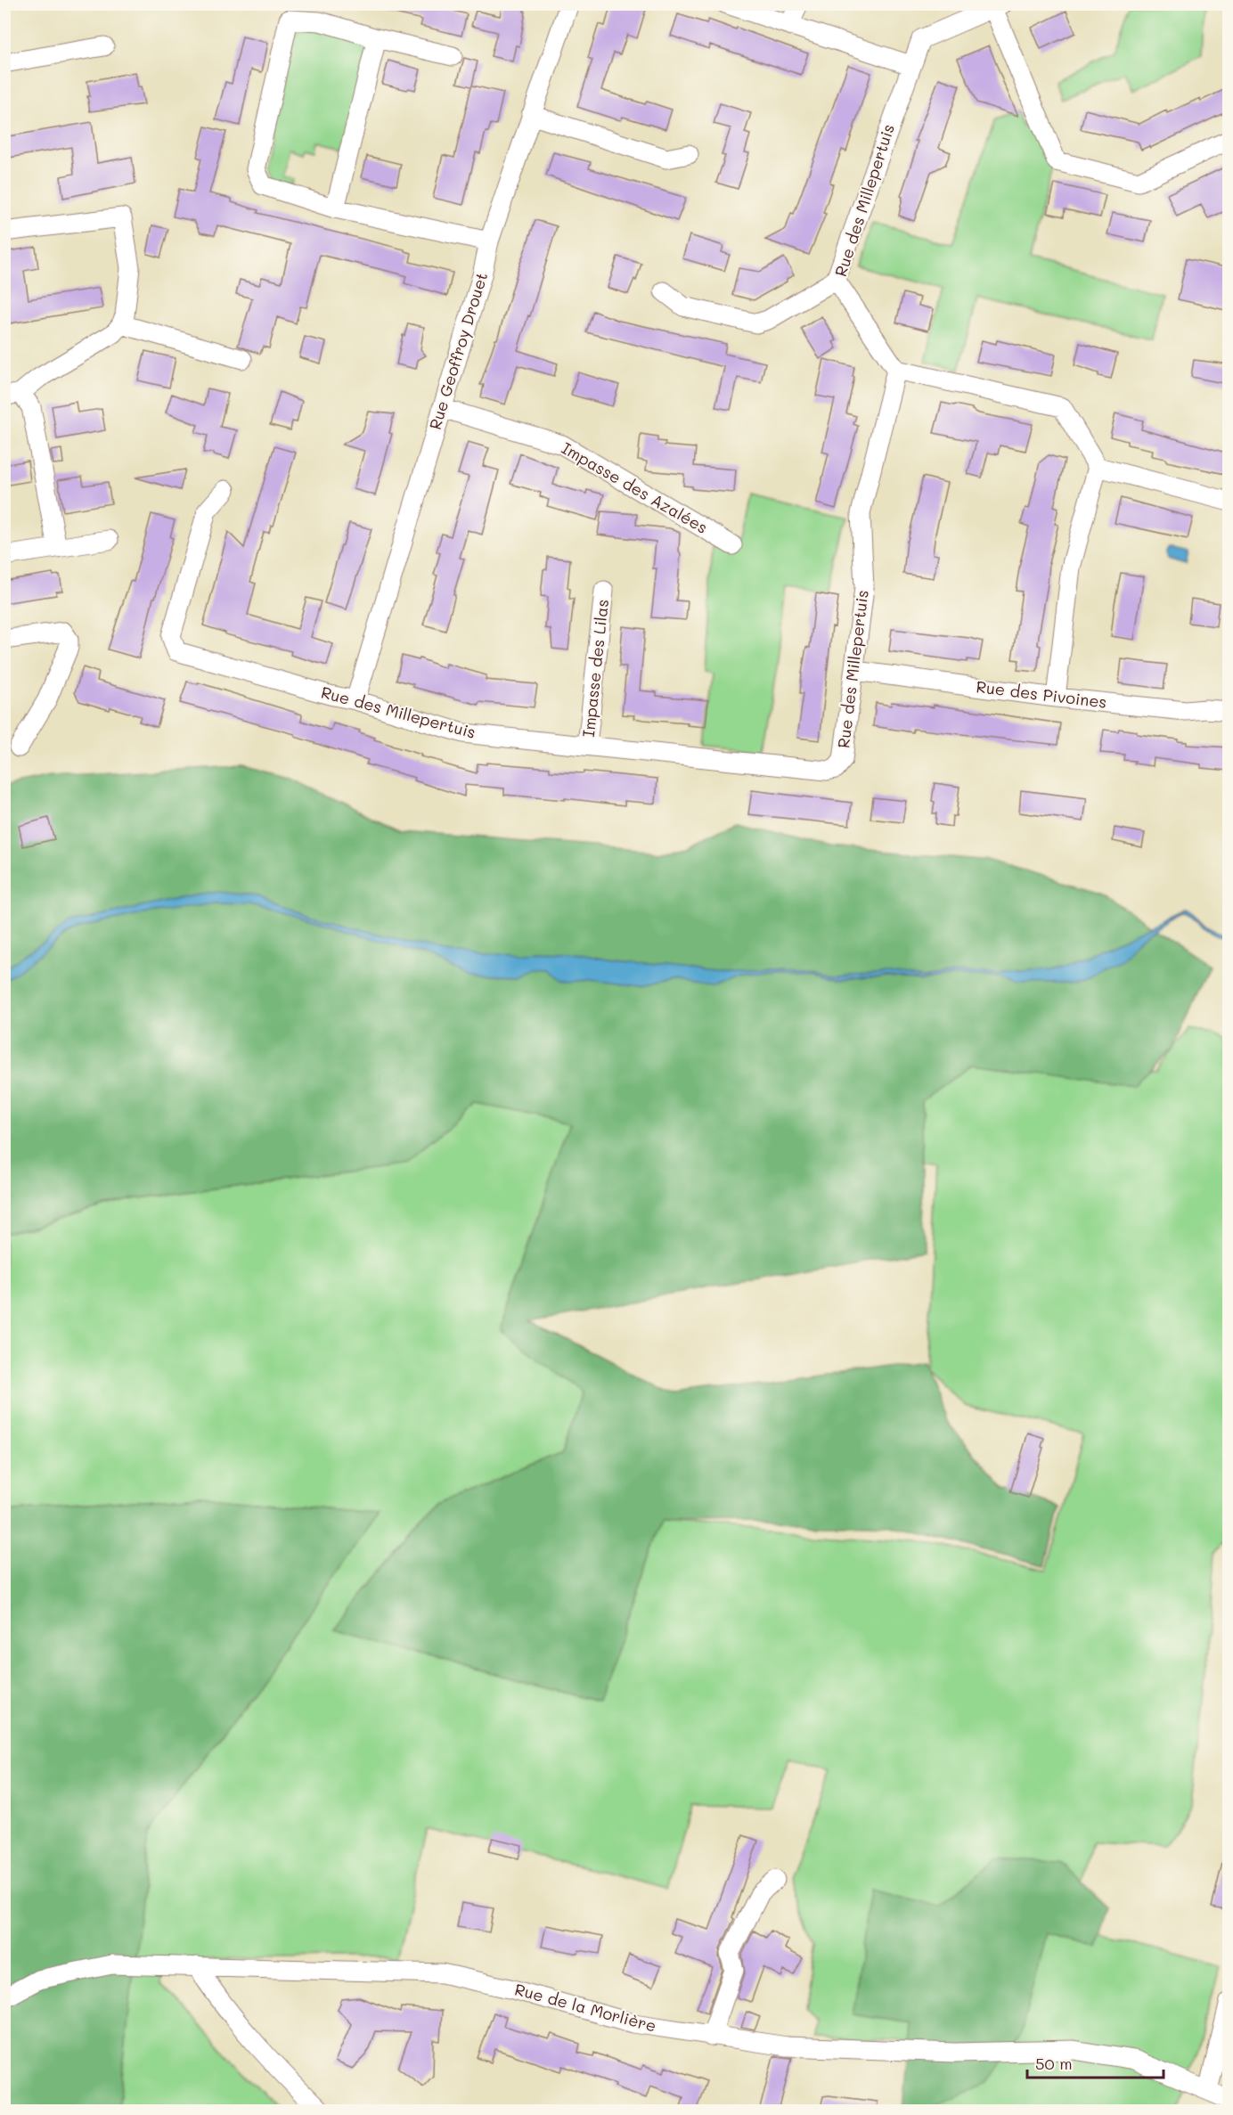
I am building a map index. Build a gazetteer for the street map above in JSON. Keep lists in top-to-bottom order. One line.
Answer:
{"streets":{"street":["Rue des Millepertuis","Rue Geoffroy Drouet","Impasse des Azalées","Impasse des Lilas","Rue des Pivoines","Rue de la Morlière"]},"crossings":[["Rue des Millepertuis","Rue Geoffroy Drouet"],["Rue des Millepertuis","Impasse des Lilas"],["Rue des Millepertuis","Rue des Pivoines"],["Rue Geoffroy Drouet","Impasse des Azalées"]],"scale_bar":"50 m"}
